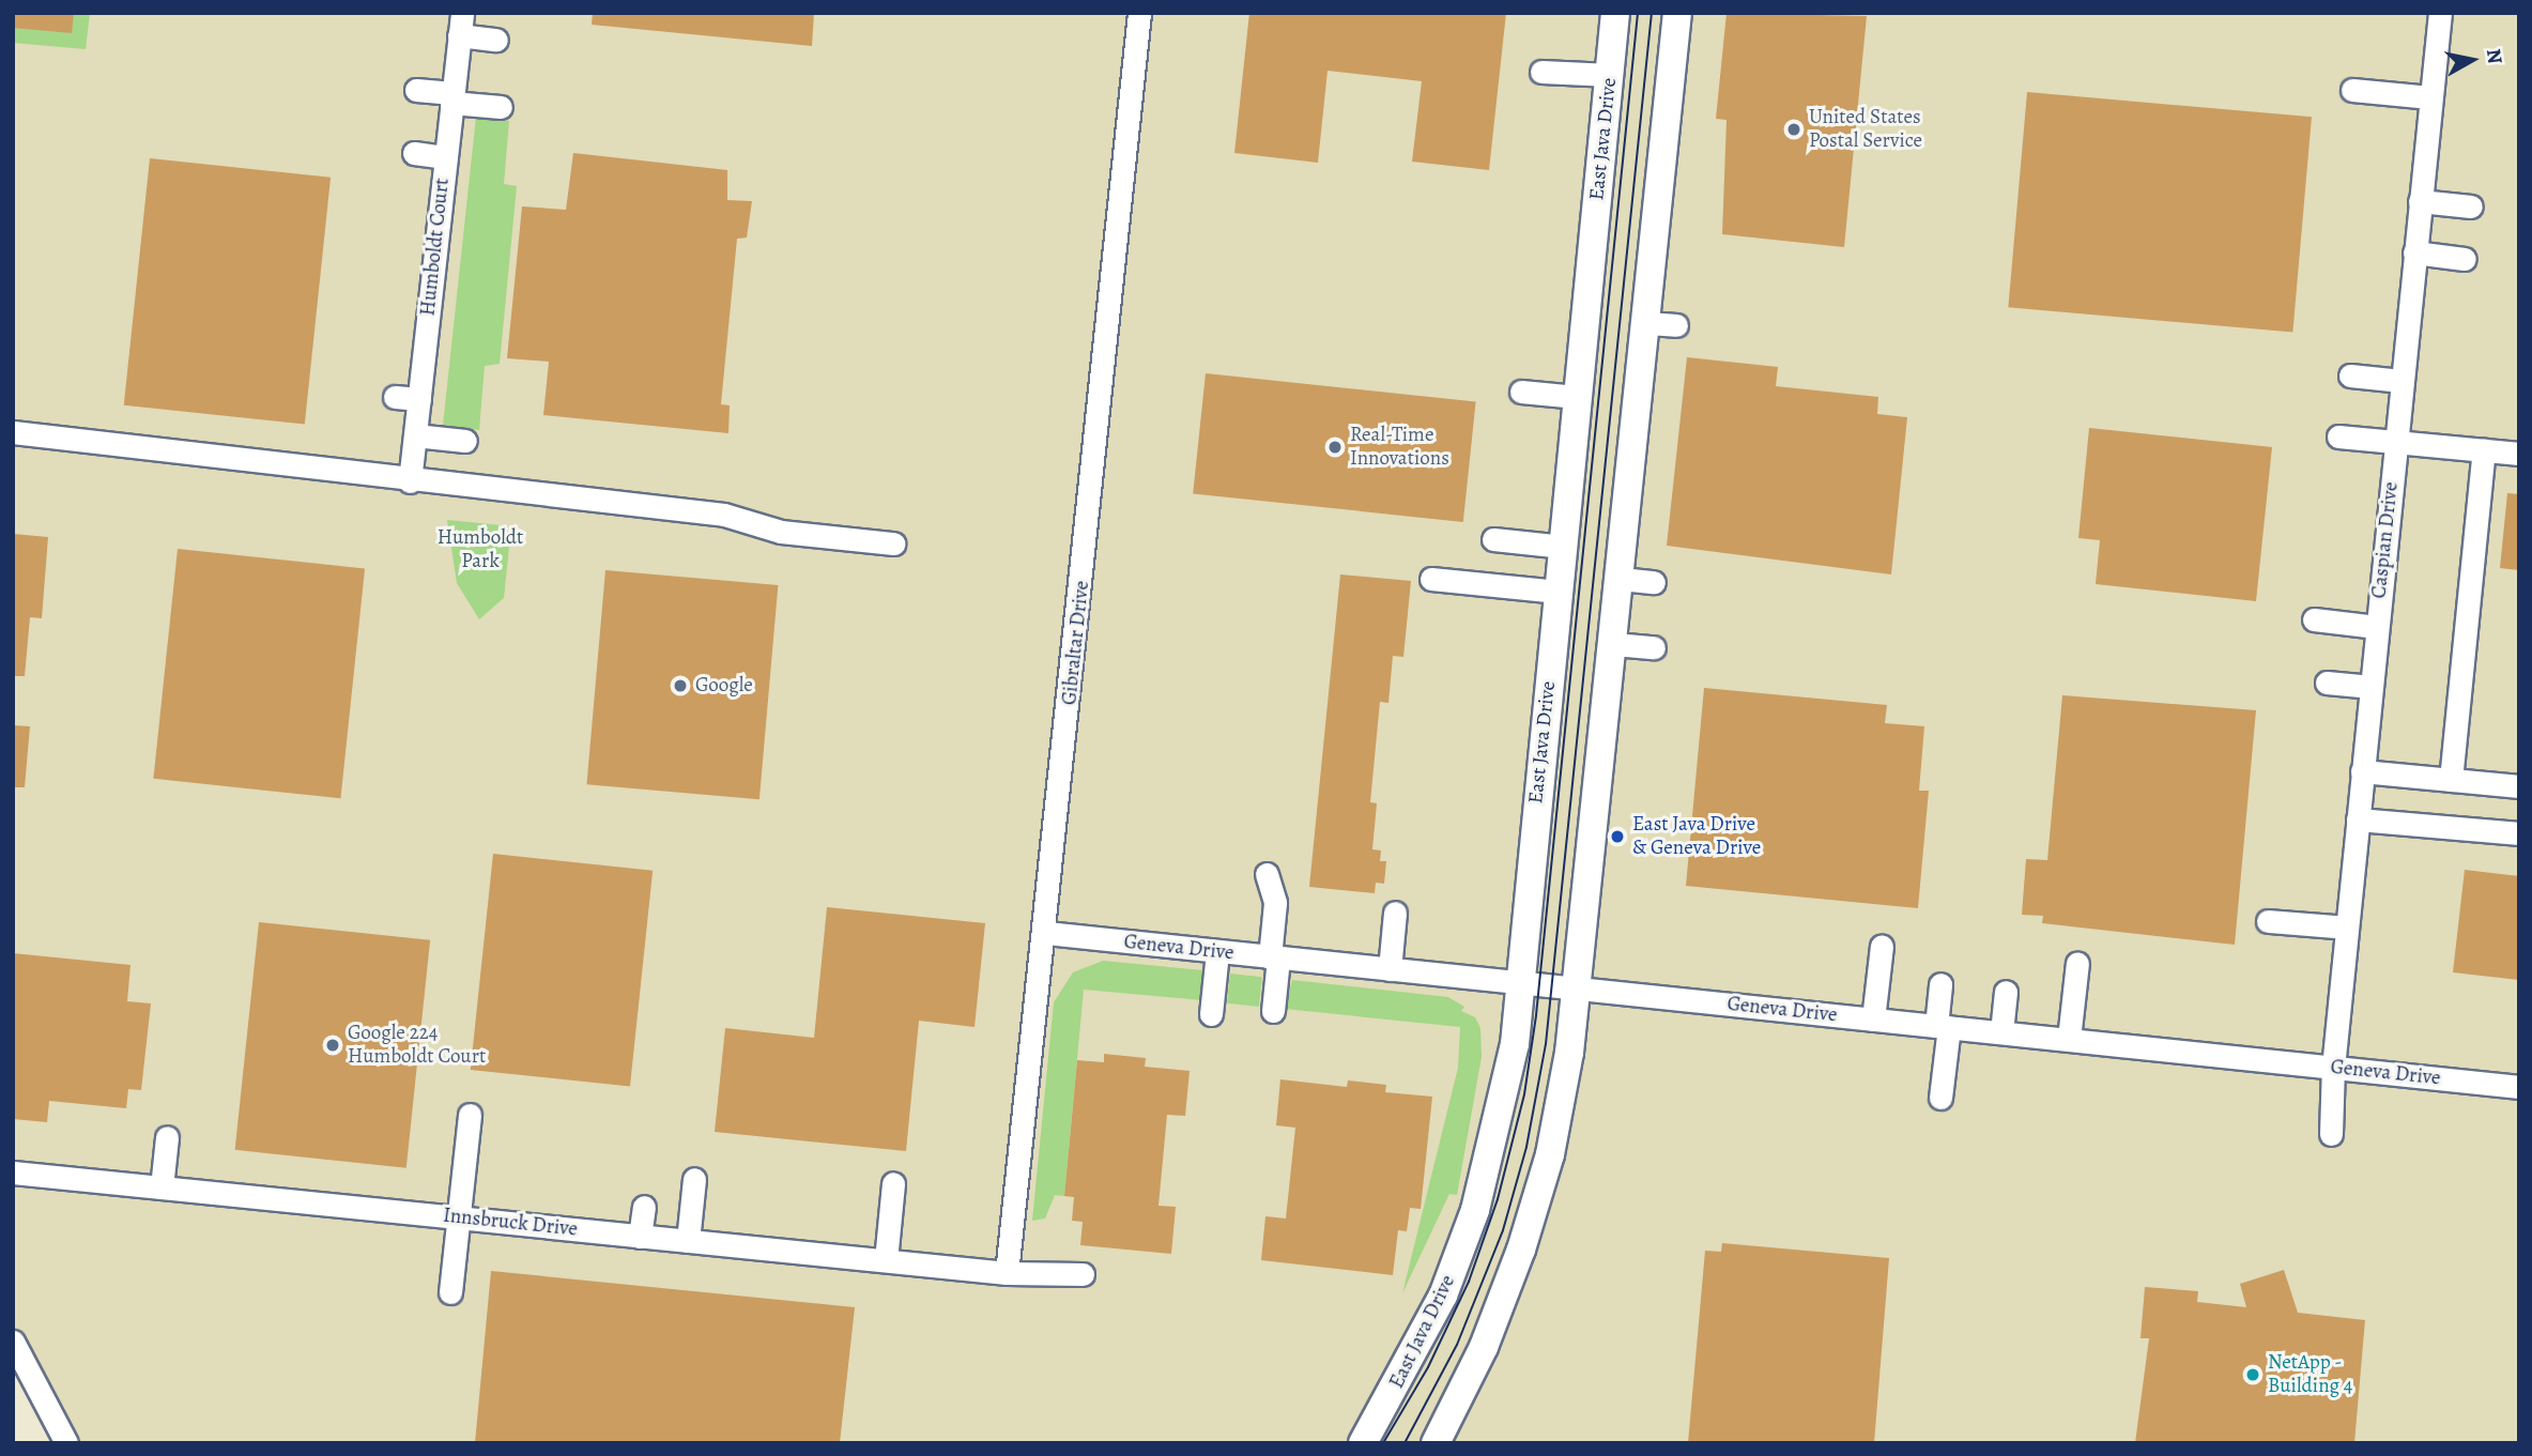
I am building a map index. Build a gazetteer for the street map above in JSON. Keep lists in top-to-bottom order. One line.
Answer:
{"streets":{"main road":["East Java Drive"],"street":["Humboldt Court","Caspian Drive","Gibraltar Drive","Geneva Drive","Innsbruck Drive"]},"crossings":[["East Java Drive","Geneva Drive"],["Caspian Drive","Geneva Drive"],["Gibraltar Drive","Geneva Drive"],["Gibraltar Drive","Innsbruck Drive"]],"parks":["Humboldt Park"],"places":["United States Postal Service","Real-Time Innovations","Google","East Java Drive & Geneva Drive","Google 224 Humboldt Court","NetApp - Building 4"],"north":"right"}
